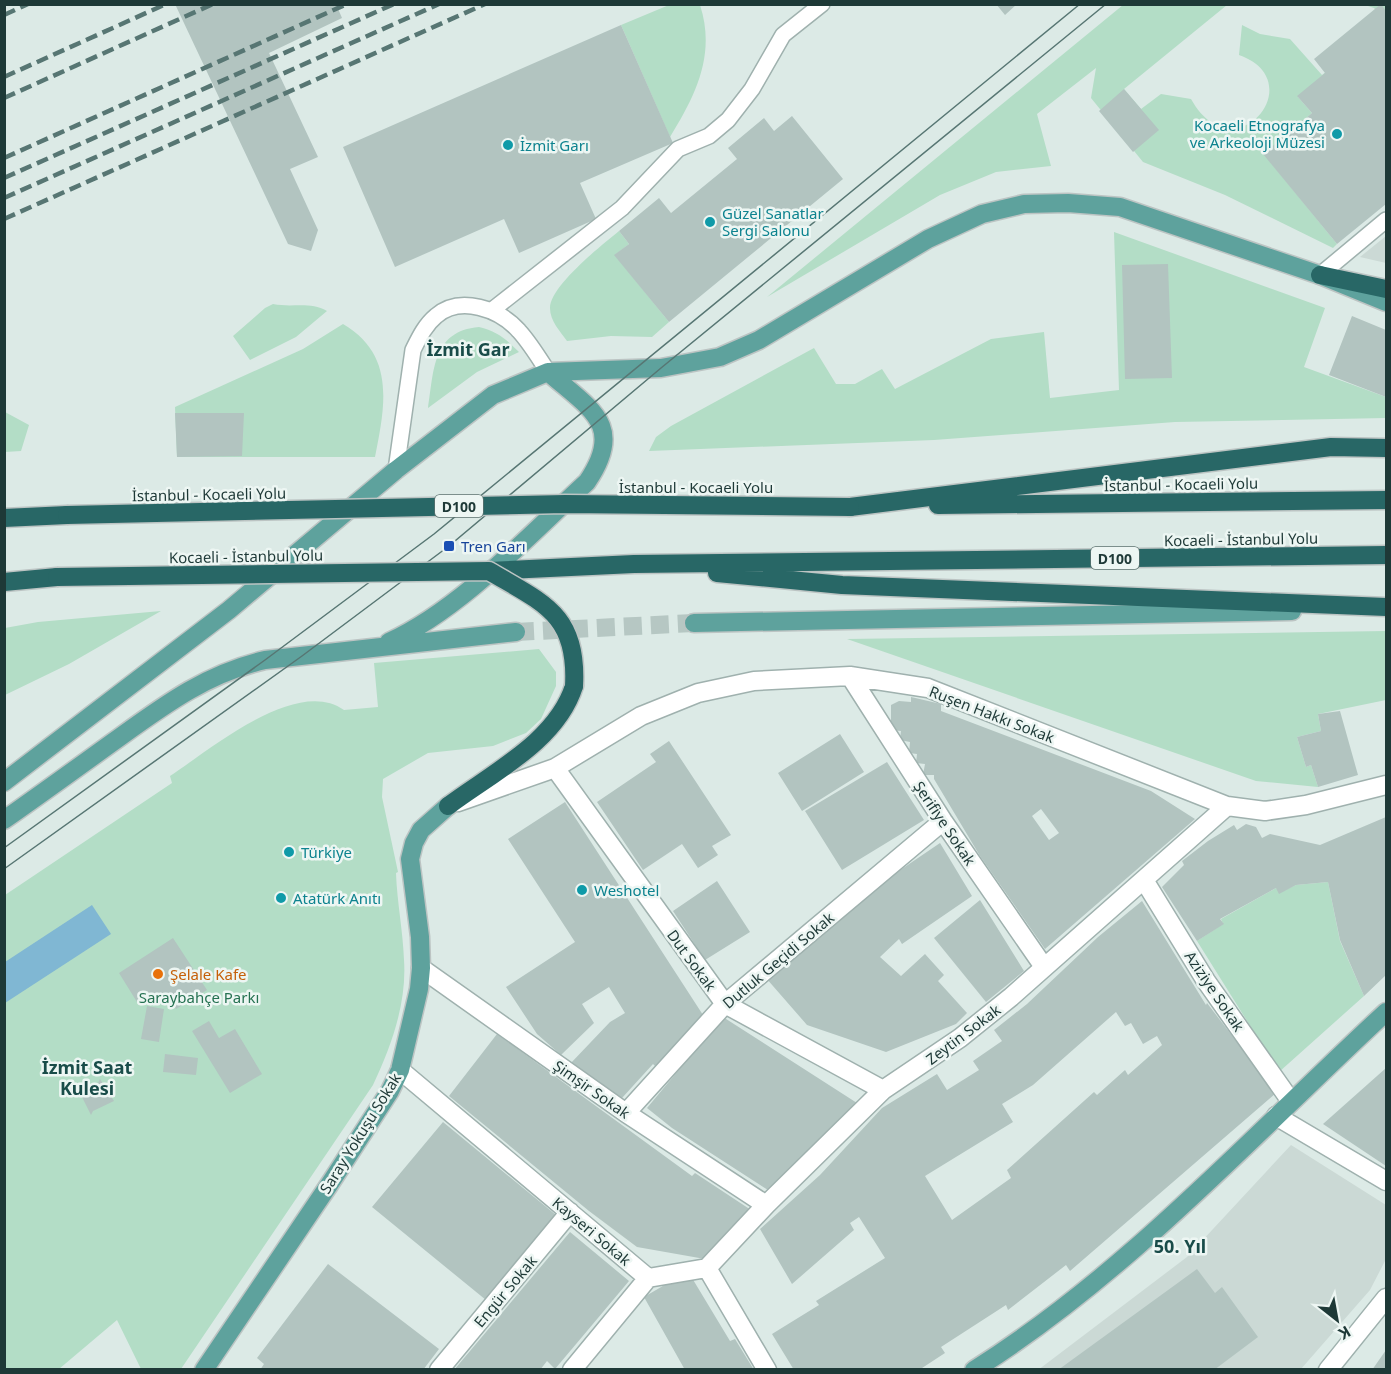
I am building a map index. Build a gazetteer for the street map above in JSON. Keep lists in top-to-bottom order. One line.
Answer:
{"streets":{"highway":["İstanbul - Kocaeli Yolu","D100","Kocaeli - İstanbul Yolu"],"main road":["Saray Yokuşu Sokak"],"street":["Ruşen Hakkı Sokak","Şerifiye Sokak","Dut Sokak","Dutluk Geçidi Sokak","Aziziye Sokak","Zeytin Sokak","Şimşir Sokak","Kayseri Sokak","Engür Sokak"]},"crossings":[["D100","Kocaeli - İstanbul Yolu"],["Ruşen Hakkı Sokak","Şerifiye Sokak"],["Ruşen Hakkı Sokak","Dut Sokak"],["Ruşen Hakkı Sokak","Zeytin Sokak"],["Ruşen Hakkı Sokak","Saray Yokuşu Sokak"],["Şerifiye Sokak","Dutluk Geçidi Sokak"],["Şerifiye Sokak","Zeytin Sokak"],["Dut Sokak","Dutluk Geçidi Sokak"],["Dut Sokak","Zeytin Sokak"],["Dutluk Geçidi Sokak","Şimşir Sokak"],["Aziziye Sokak","Zeytin Sokak"],["Zeytin Sokak","Şimşir Sokak"],["Şimşir Sokak","Saray Yokuşu Sokak"],["Saray Yokuşu Sokak","Kayseri Sokak"],["Kayseri Sokak","Engür Sokak"]],"districts":["İzmit Gar","İzmit Saat Kulesi","50. Yıl"],"parks":["Saraybahçe Parkı"],"places":{"other":["Kocaeli Etnografya ve Arkeoloji Müzesi","İzmit Garı","Güzel Sanatlar Sergi Salonu","Türkiye","Weshotel","Atatürk Anıtı","Şelale Kafe"],"transit":["Tren Garı"]},"north":"bottom right"}
